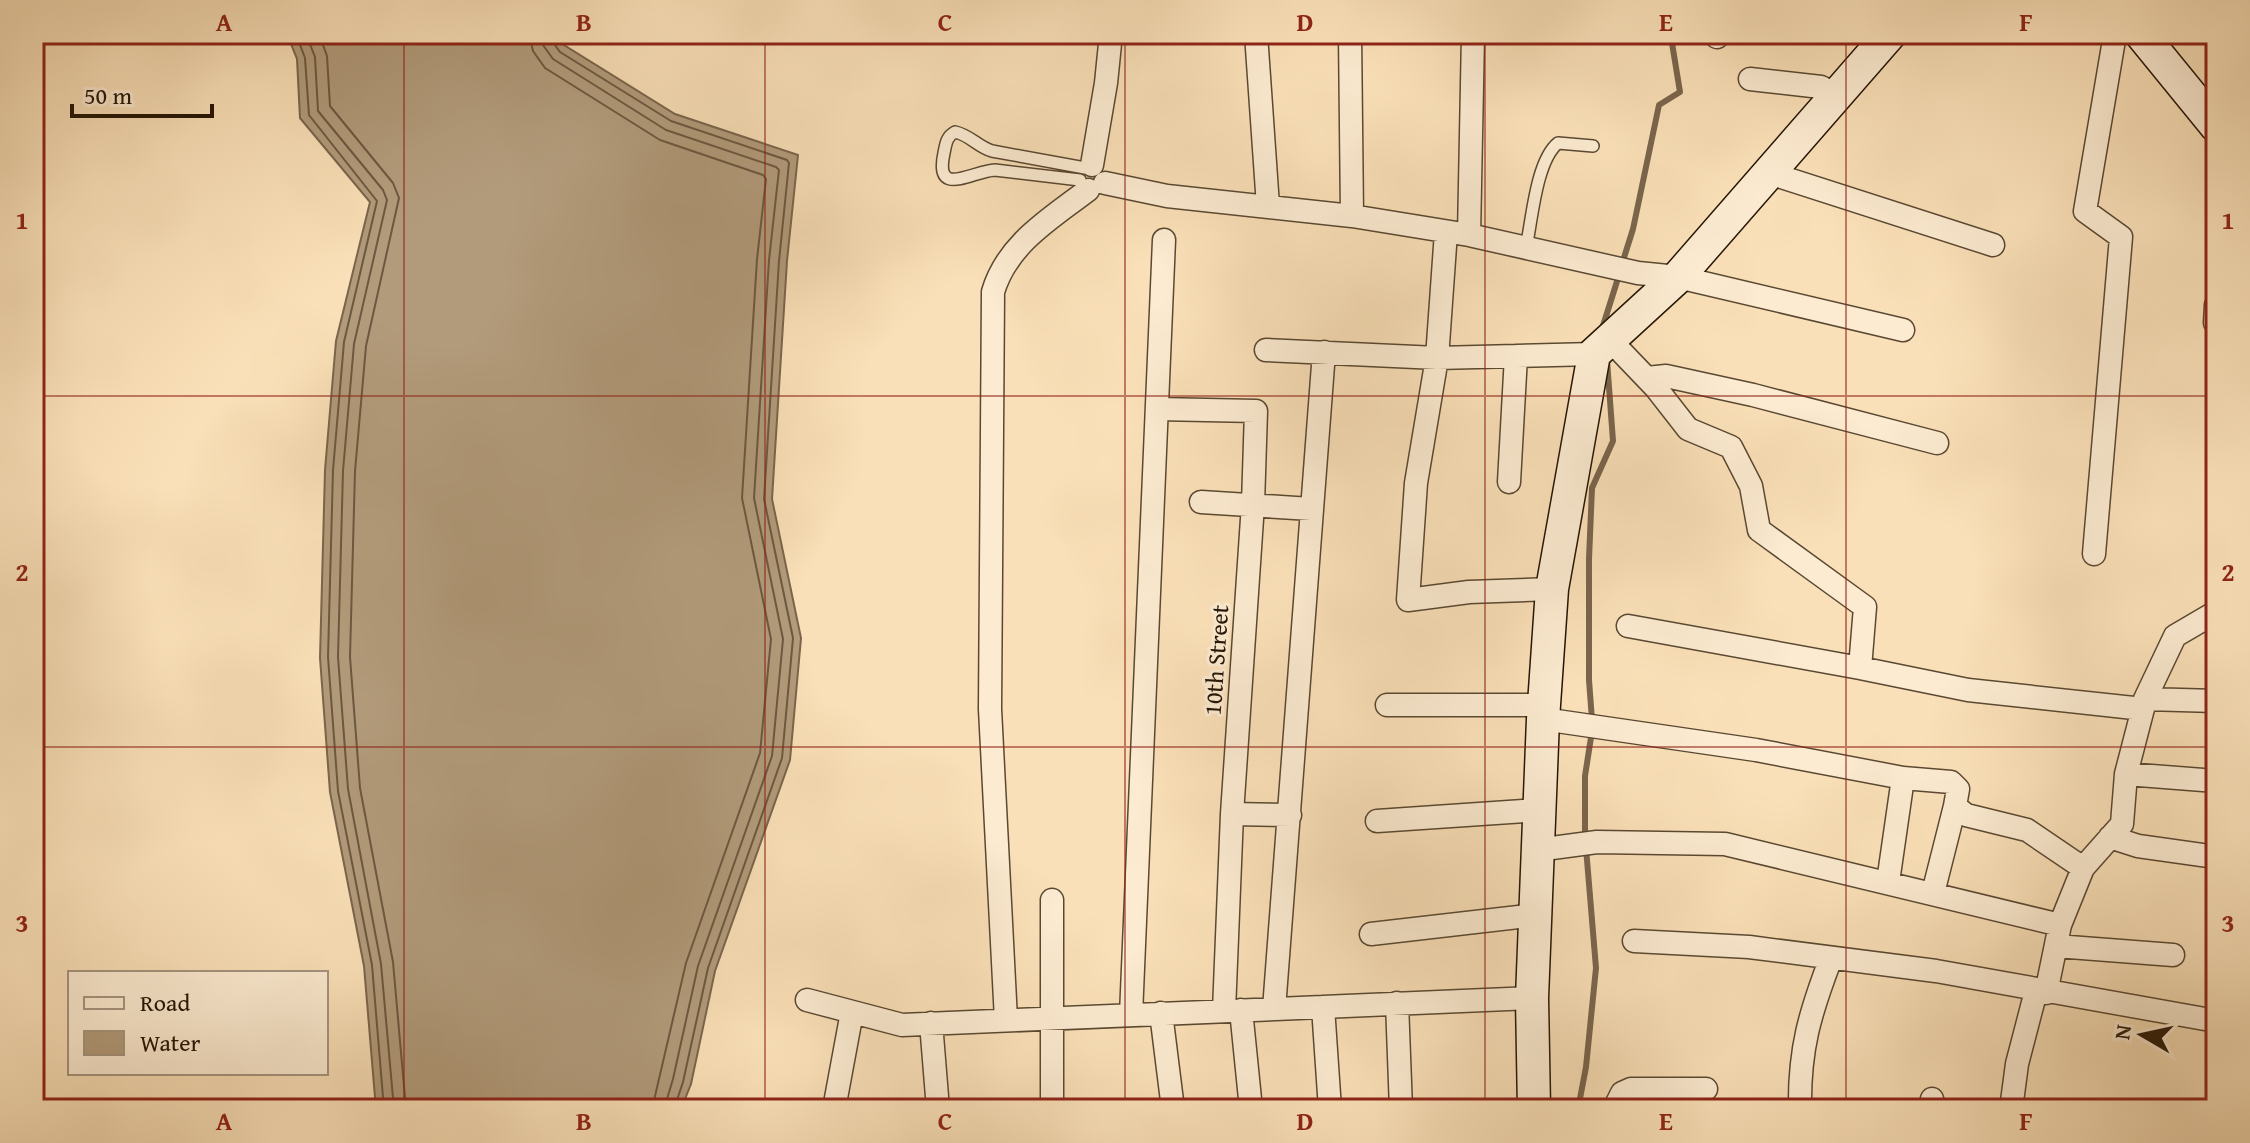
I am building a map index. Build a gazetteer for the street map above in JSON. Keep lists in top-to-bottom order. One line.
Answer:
{"streets":{"street":["10th Street"]},"legend":["Road","Water"],"scale_bar":"50 m","north":"left","grid":{"columns":["A","B","C","D","E","F"],"rows":["1","2","3"]}}
